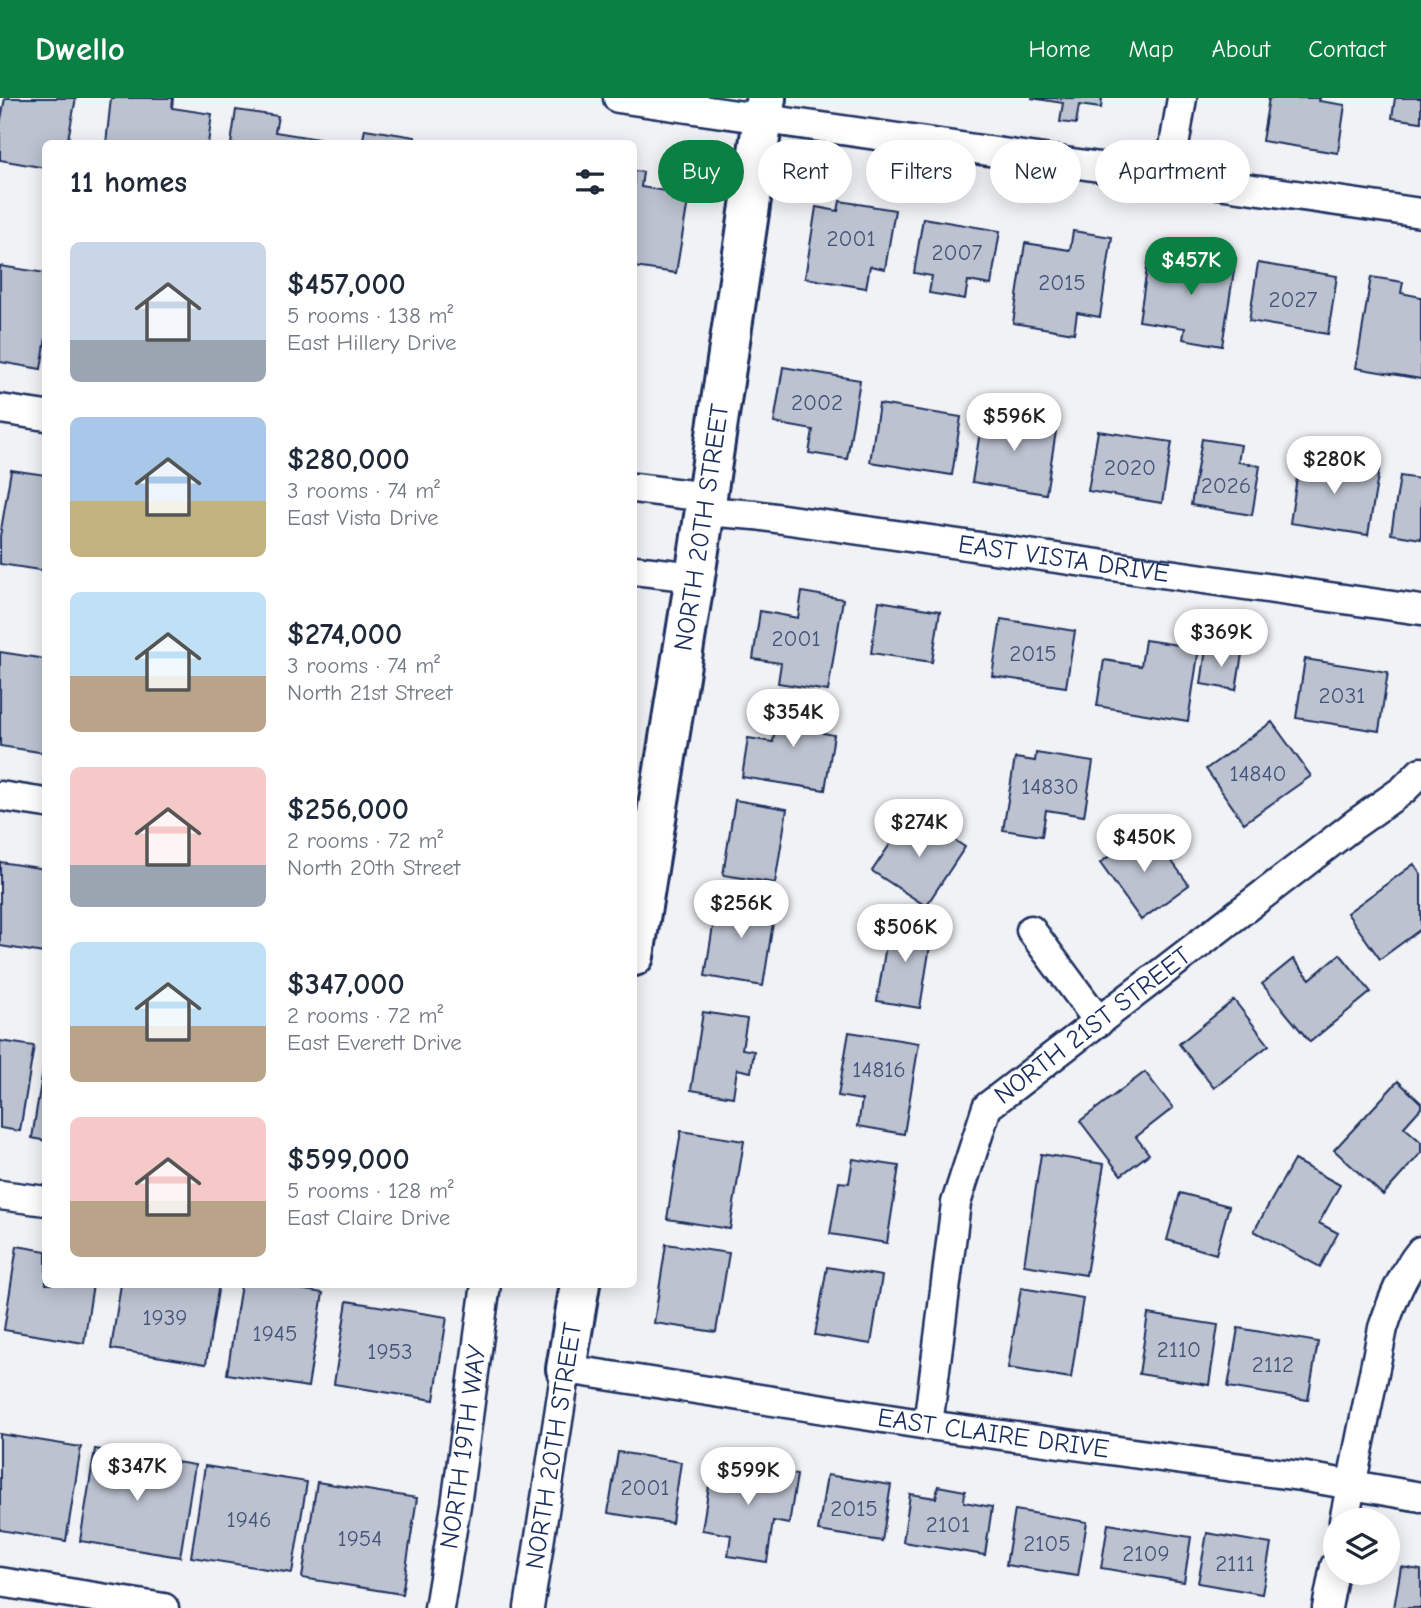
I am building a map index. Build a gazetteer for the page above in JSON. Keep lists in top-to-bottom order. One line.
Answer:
{"streets":{"street":["NORTH 20TH STREET","EAST VISTA DRIVE","NORTH 21ST STREET","EAST CLAIRE DRIVE","NORTH 19TH WAY"]},"crossings":[["NORTH 20TH STREET","EAST VISTA DRIVE"],["NORTH 20TH STREET","EAST CLAIRE DRIVE"],["NORTH 21ST STREET","EAST CLAIRE DRIVE"]],"house_numbers":["2001","2007","2015","2027","2002","2020","2026","2001","2015","2031","14840","14830","14816","1939","1945","2110","1953","2112","2001","2015","1946","2101","1954","2105","2109","2111"],"page":{"header":"Dwello","nav":["Home","Map","About","Contact"],"chip":["Buy","Rent","Filters","New","Apartment"],"heading":"11 homes","list":[{"name":"$457,000","note":"5 rooms · 138 m² · East Hillery Drive"},{"name":"$280,000","note":"3 rooms · 74 m² · East Vista Drive"},{"name":"$274,000","note":"3 rooms · 74 m² · North 21st Street"},{"name":"$256,000","note":"2 rooms · 72 m² · North 20th Street"},{"name":"$347,000","note":"2 rooms · 72 m² · East Everett Drive"},{"name":"$599,000","note":"5 rooms · 128 m² · East Claire Drive"}],"price":["$457K","$596K","$280K","$369K","$354K","$274K","$450K","$256K","$506K","$347K","$599K"]}}
